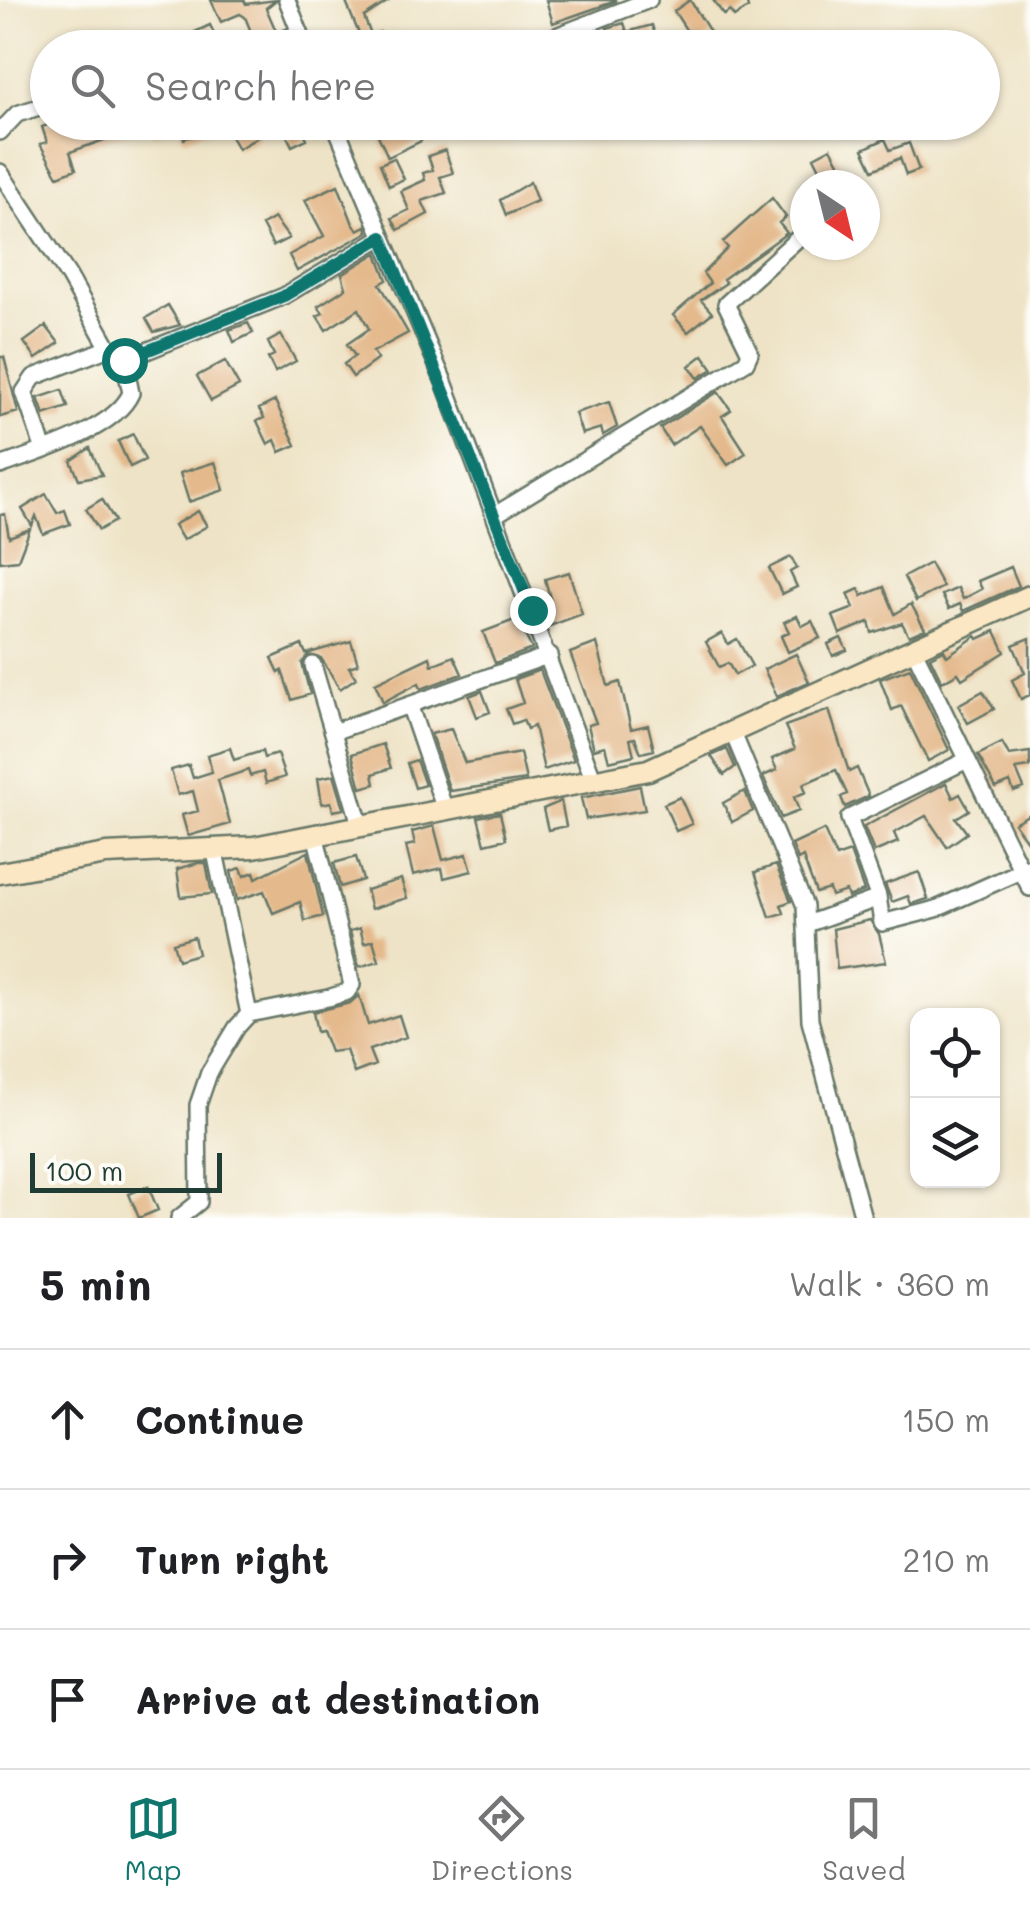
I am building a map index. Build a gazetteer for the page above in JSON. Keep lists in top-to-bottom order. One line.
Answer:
{"scale_bar":"100 m","north":"bottom right","page":{"search":"Search here","scale":"100 m","heading":["5 min","Walk · 360 m"],"list":[["Continue","150 m"],["Turn right","210 m"],"Arrive at destination"],"nav":["Map","Directions","Saved"]}}
